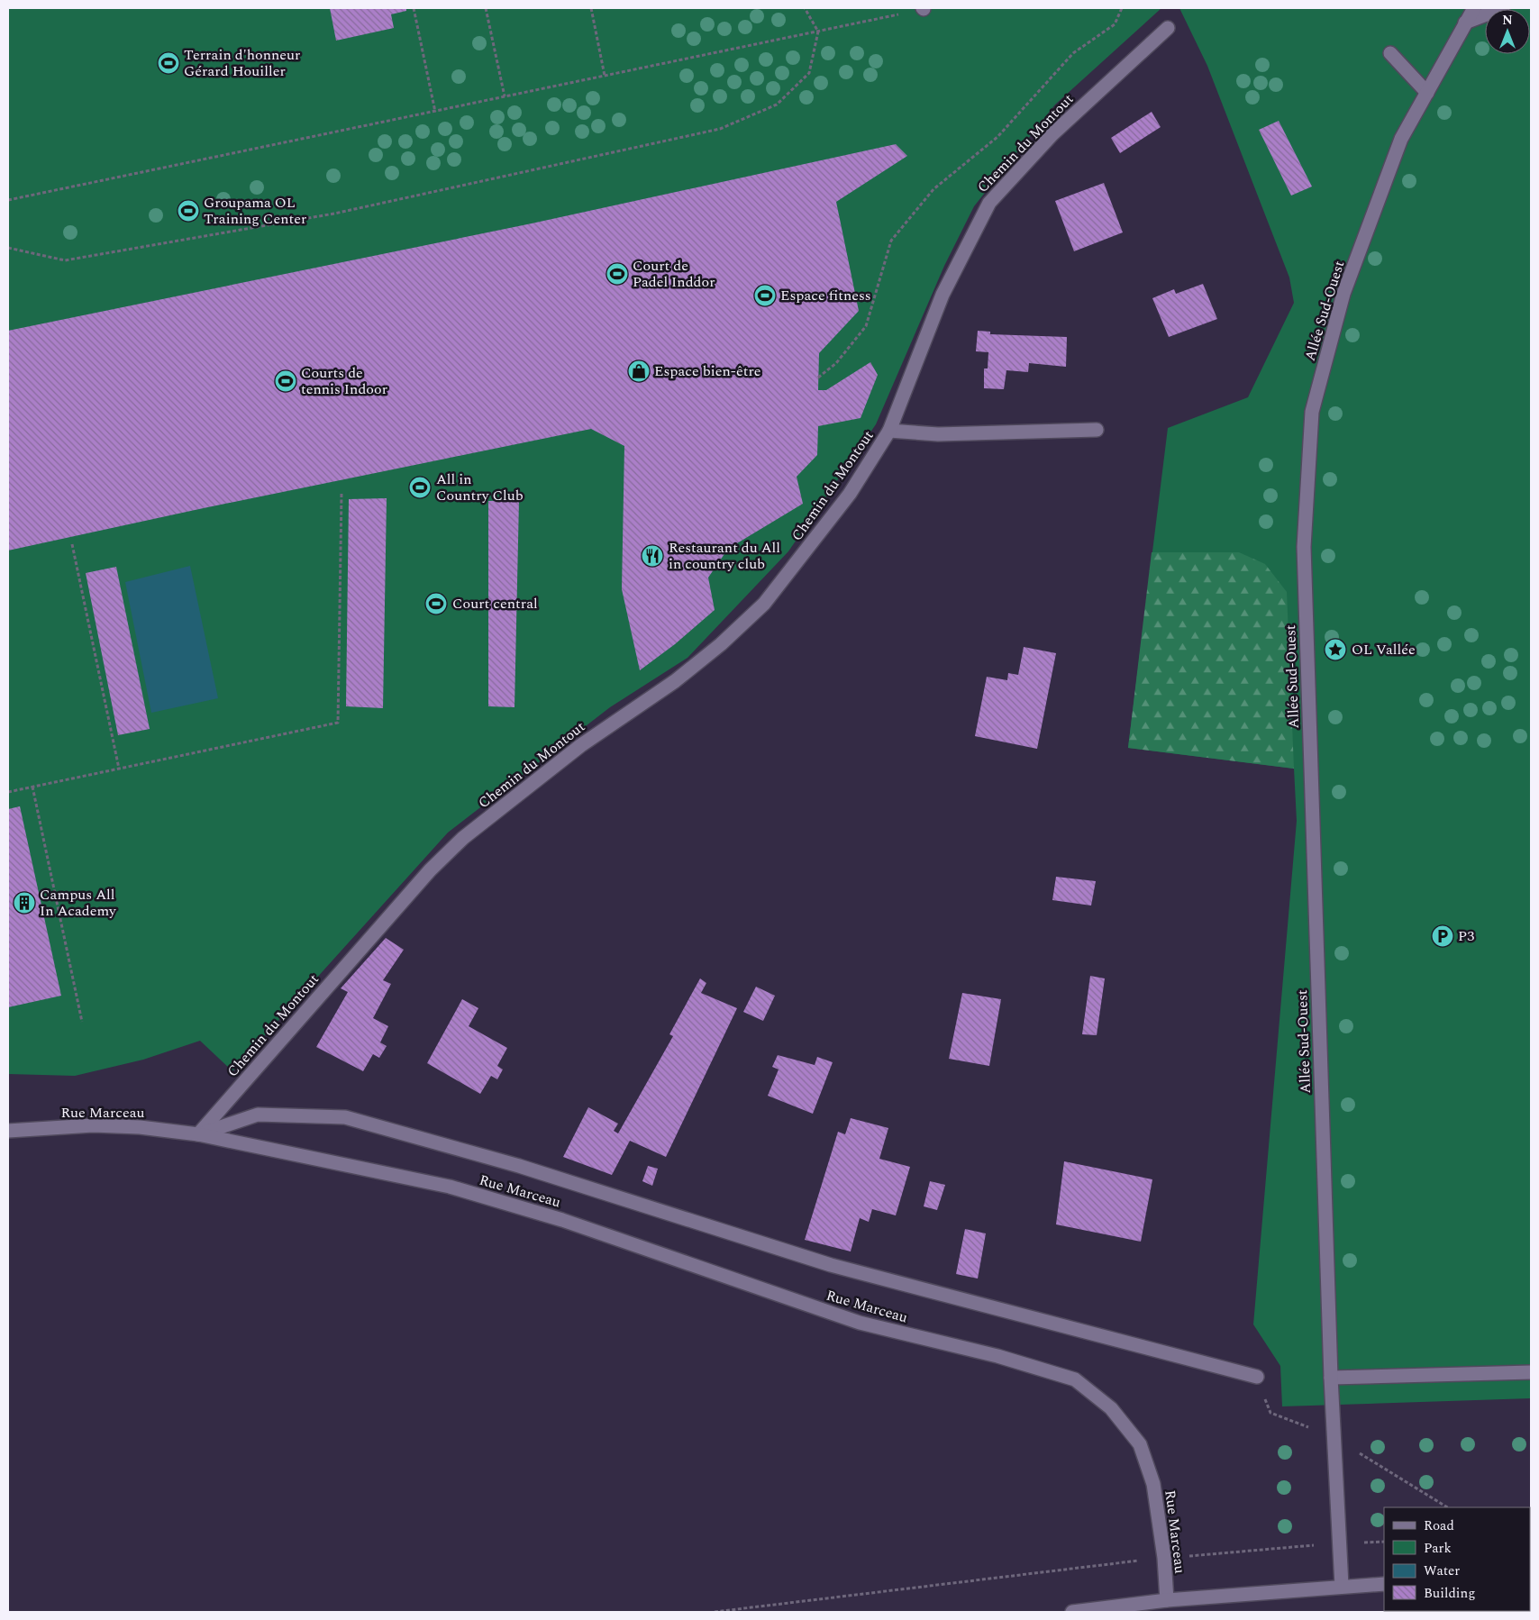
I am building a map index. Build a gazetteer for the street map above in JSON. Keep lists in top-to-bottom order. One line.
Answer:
{"streets":{"street":["Chemin du Montout","Allée Sud-Ouest","Rue Marceau"]},"crossings":[["Chemin du Montout","Rue Marceau"]],"places":{"sports":["Terrain d'honneur Gérard Houiller","Groupama OL Training Center","Court de Padel Inddor","Espace fitness","Courts de tennis Indoor","All in Country Club","Court central"],"shop":["Espace bien-être"],"restaurant":["Restaurant du All in country club"],"place":["OL Vallée"],"building":["Campus All In Academy"],"parking":["P3"]},"legend":["Road","Park","Water","Building"],"north":"top"}
